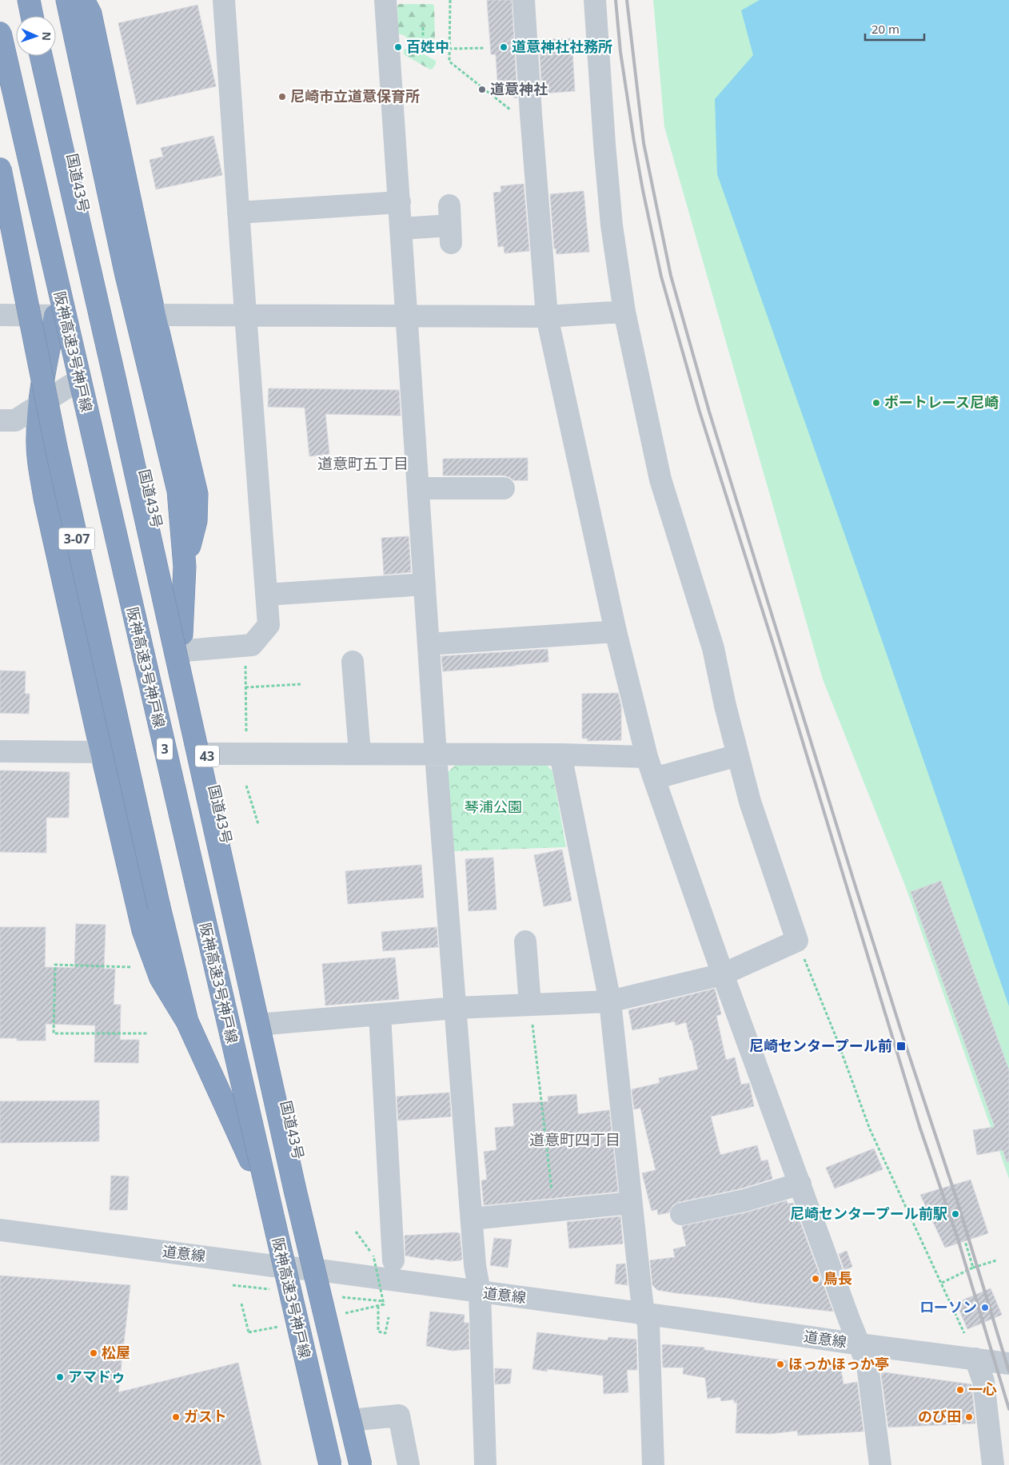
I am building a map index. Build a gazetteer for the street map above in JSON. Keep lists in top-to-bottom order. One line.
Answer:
{"streets":{"highway":["国道43号","阪神高速3号神戸線","3-07","3","43"],"street":["道意線"]},"crossings":[["国道43号","道意線"]],"districts":["道意町五丁目","道意町四丁目"],"parks":["琴浦公園"],"places":{"other":["百姓中","道意神社社務所","道意神社","尼崎市立道意保育所","ボートレース尼崎","尼崎センタープール前駅","鳥長","ローソン","松屋","ほっかほっか亭","アマドゥ","一心","ガスト","のび田"],"transit":["尼崎センタープール前"]},"scale_bar":"20 m","north":"right"}
